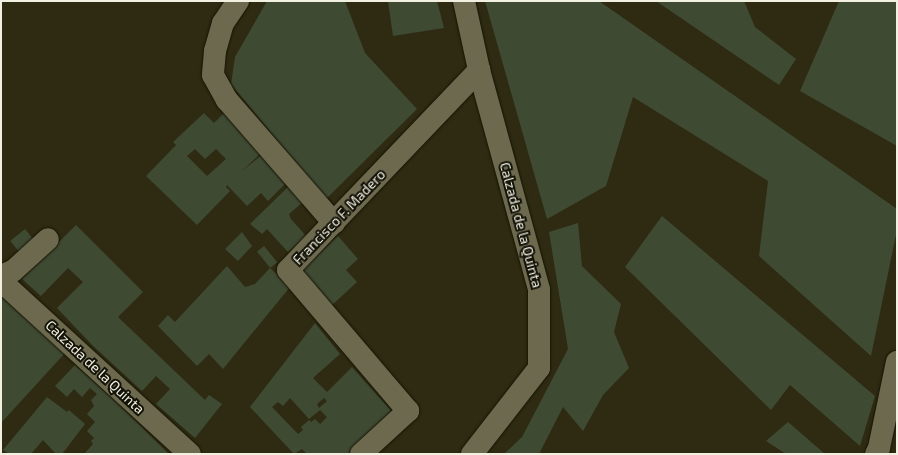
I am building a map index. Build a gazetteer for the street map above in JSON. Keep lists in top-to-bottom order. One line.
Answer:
{"streets":{"street":["Francisco F. Madero","Calzada de la Quinta"]},"crossings":[["Francisco F. Madero","Calzada de la Quinta"]]}
